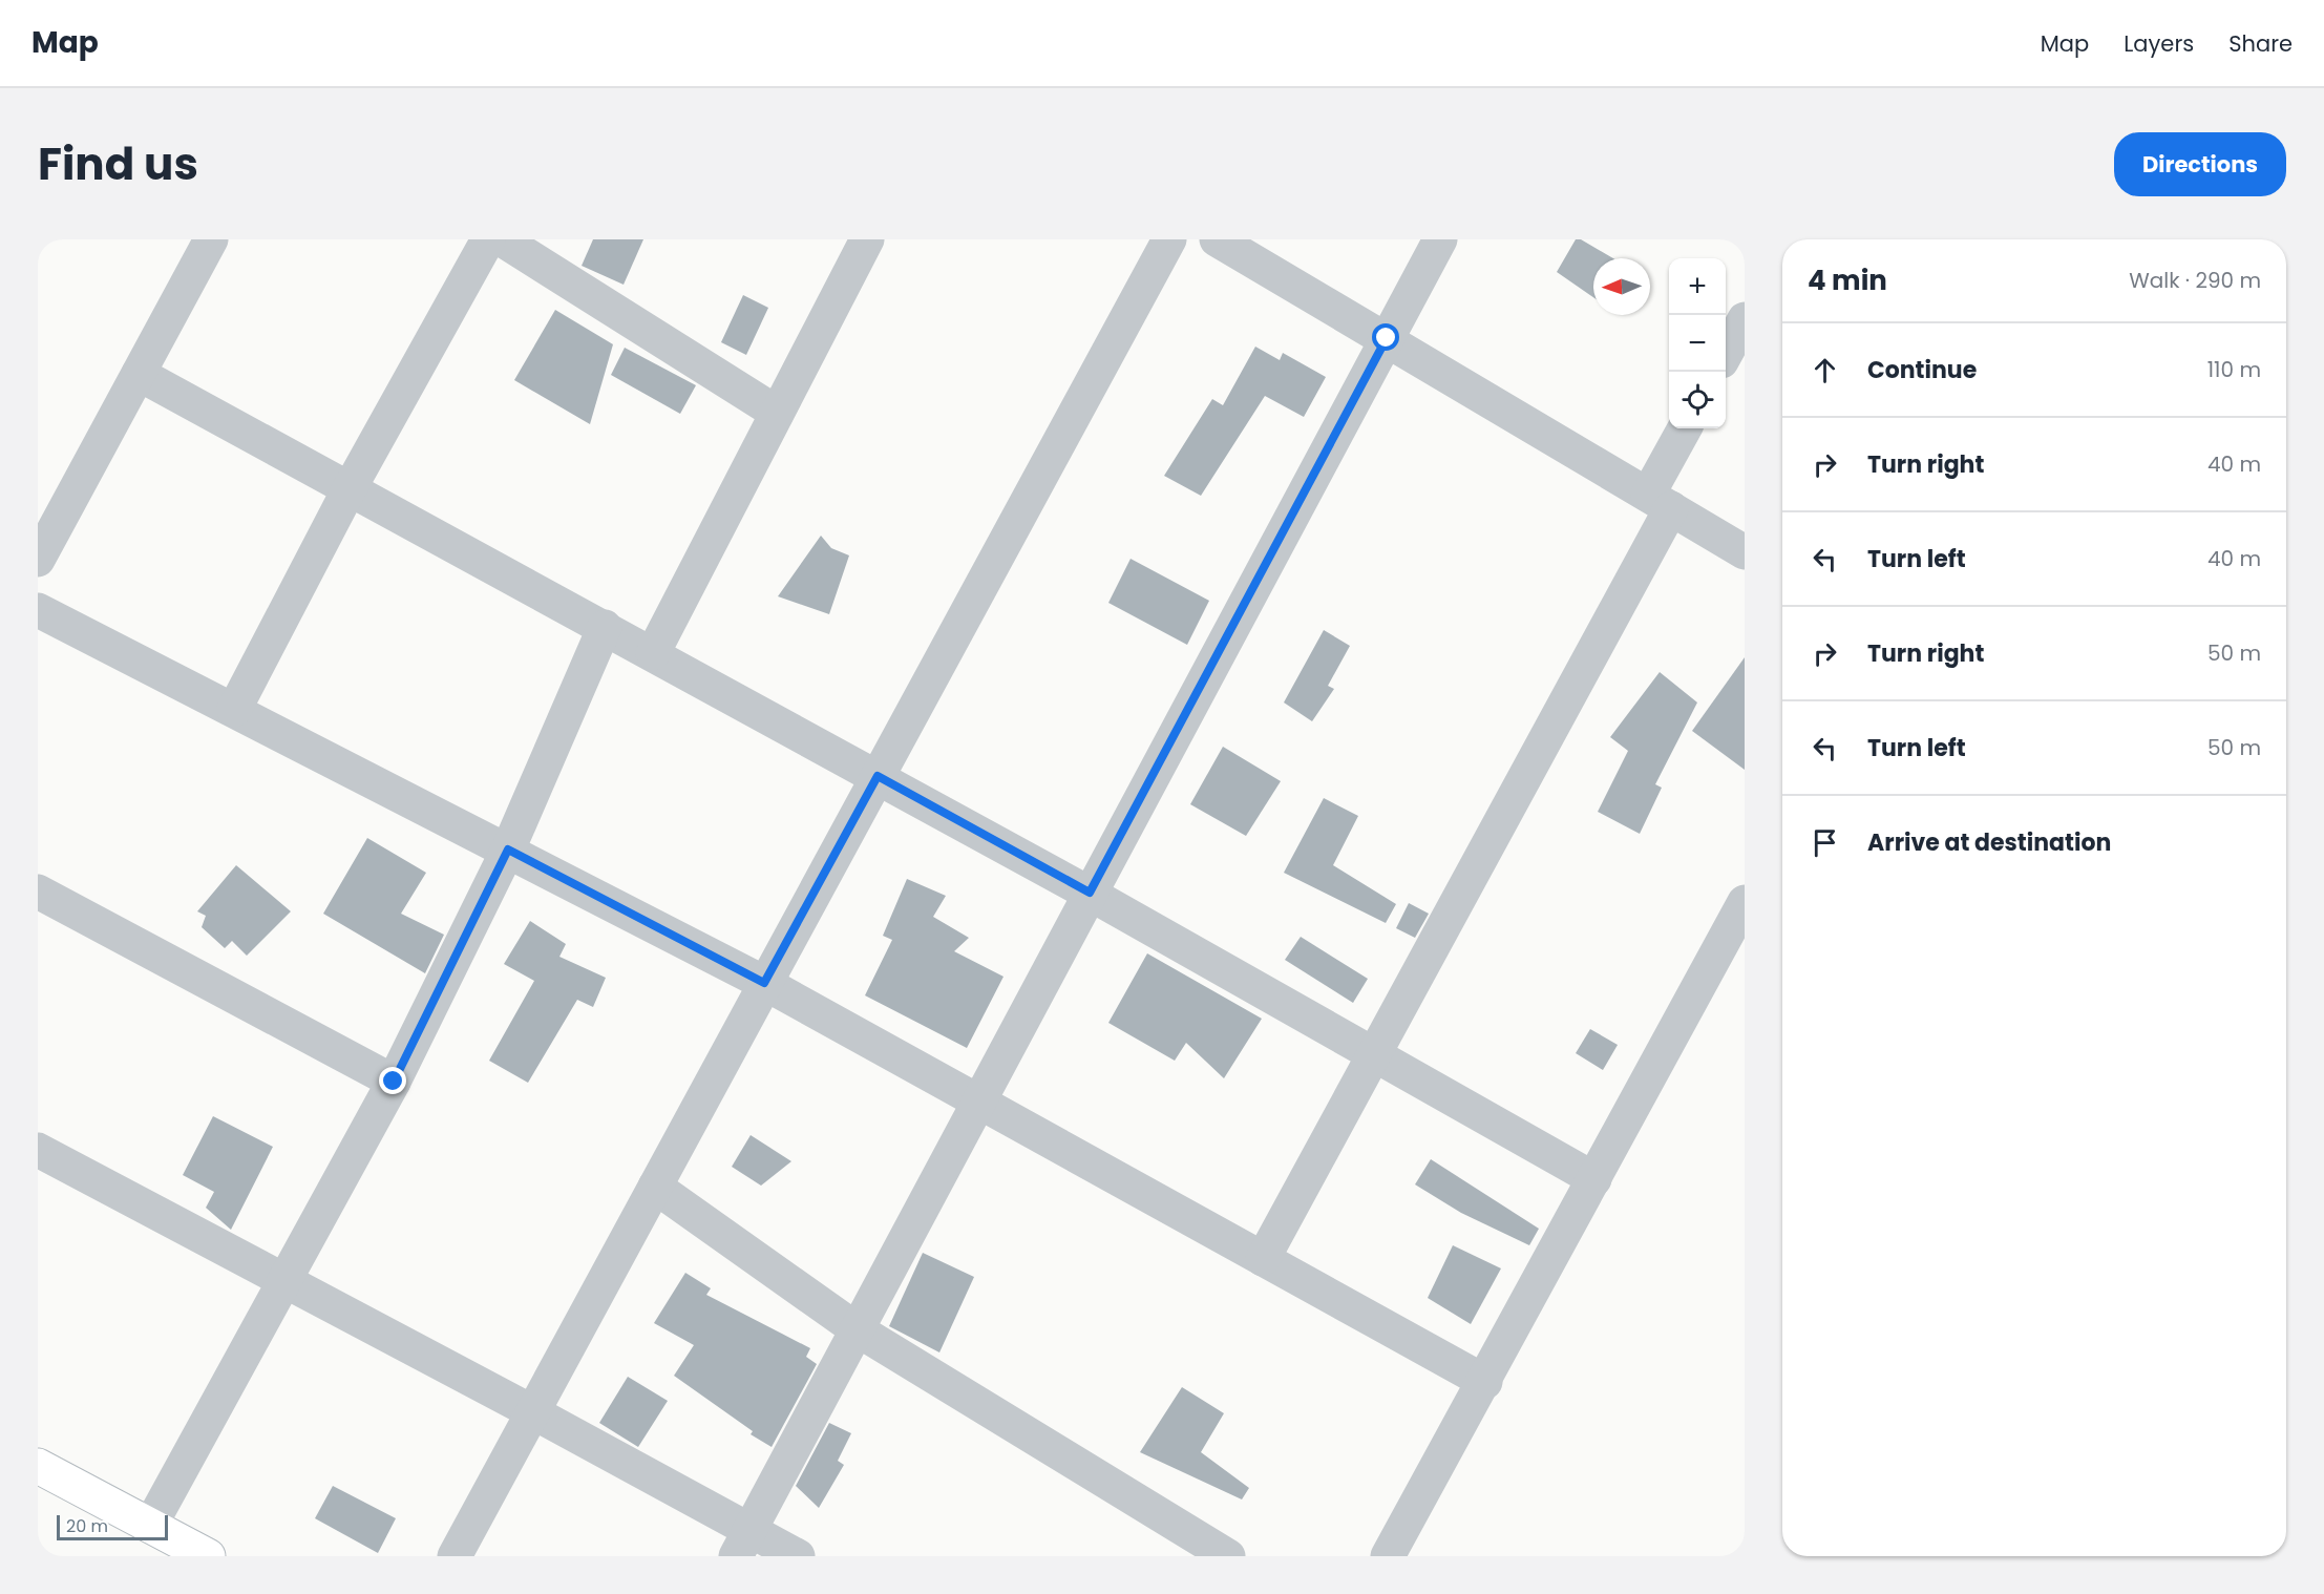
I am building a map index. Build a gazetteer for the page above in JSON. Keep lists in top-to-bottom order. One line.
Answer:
{"scale_bar":"20 m","north":"left","page":{"header":"Map","nav":["Map","Layers","Share"],"title":"Find us","buttons":"Directions","heading":["4 min","Walk · 290 m"],"map_buttons":["+","−"],"list":[["Continue","110 m"],["Turn right","40 m"],["Turn left","40 m"],["Turn right","50 m"],["Turn left","50 m"],"Arrive at destination"],"scale":"20 m"}}
